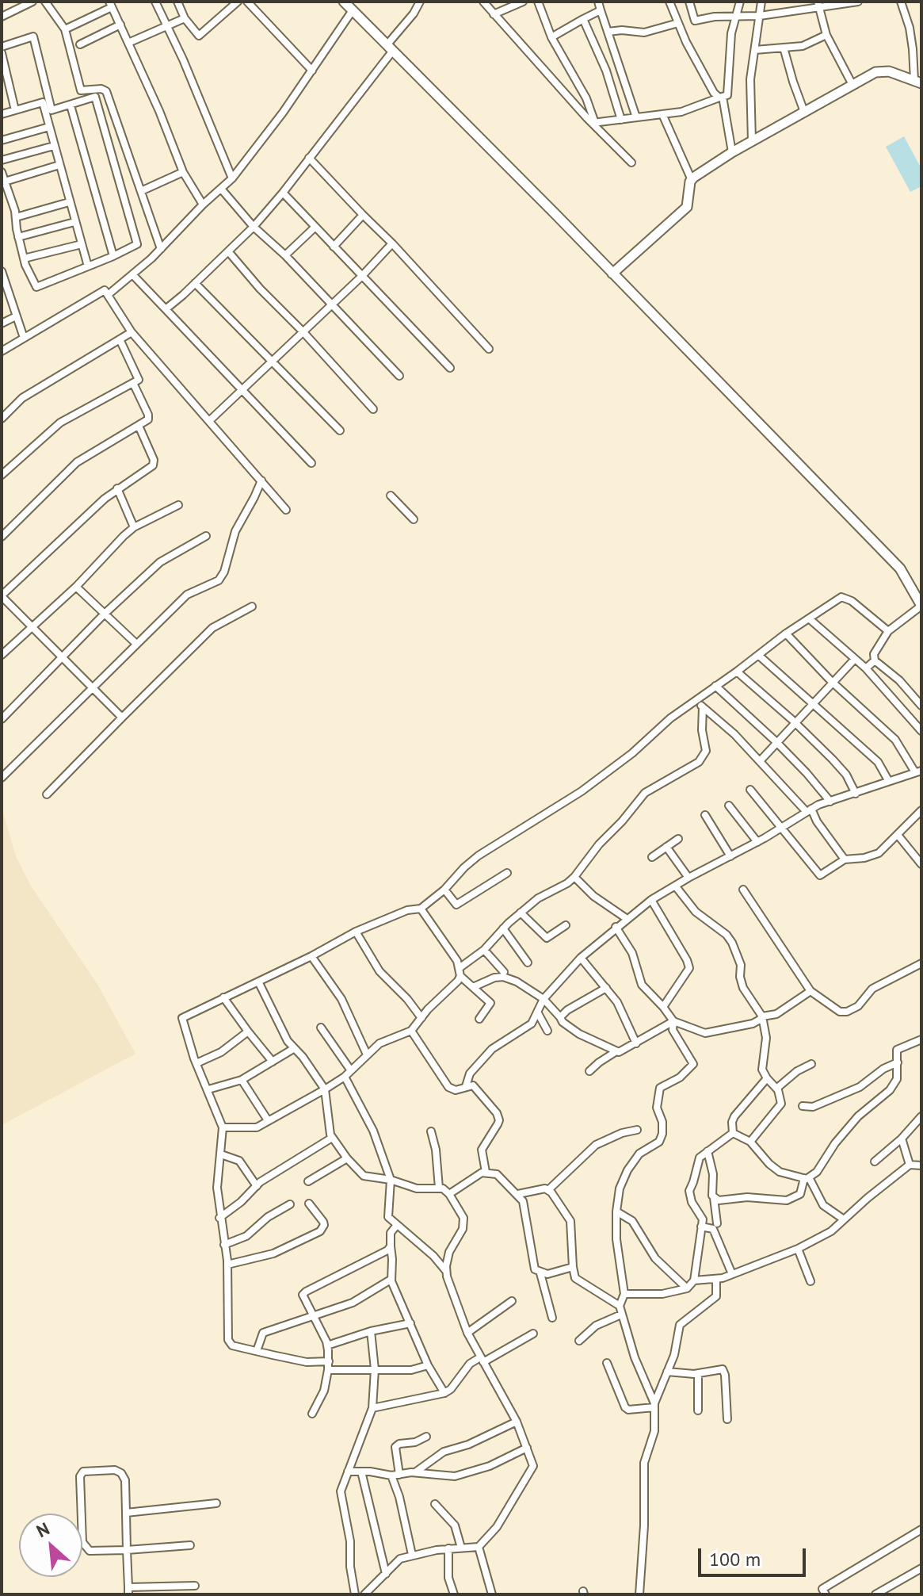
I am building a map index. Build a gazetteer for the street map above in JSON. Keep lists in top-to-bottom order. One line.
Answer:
{"scale_bar":"100 m","north":"top left"}
